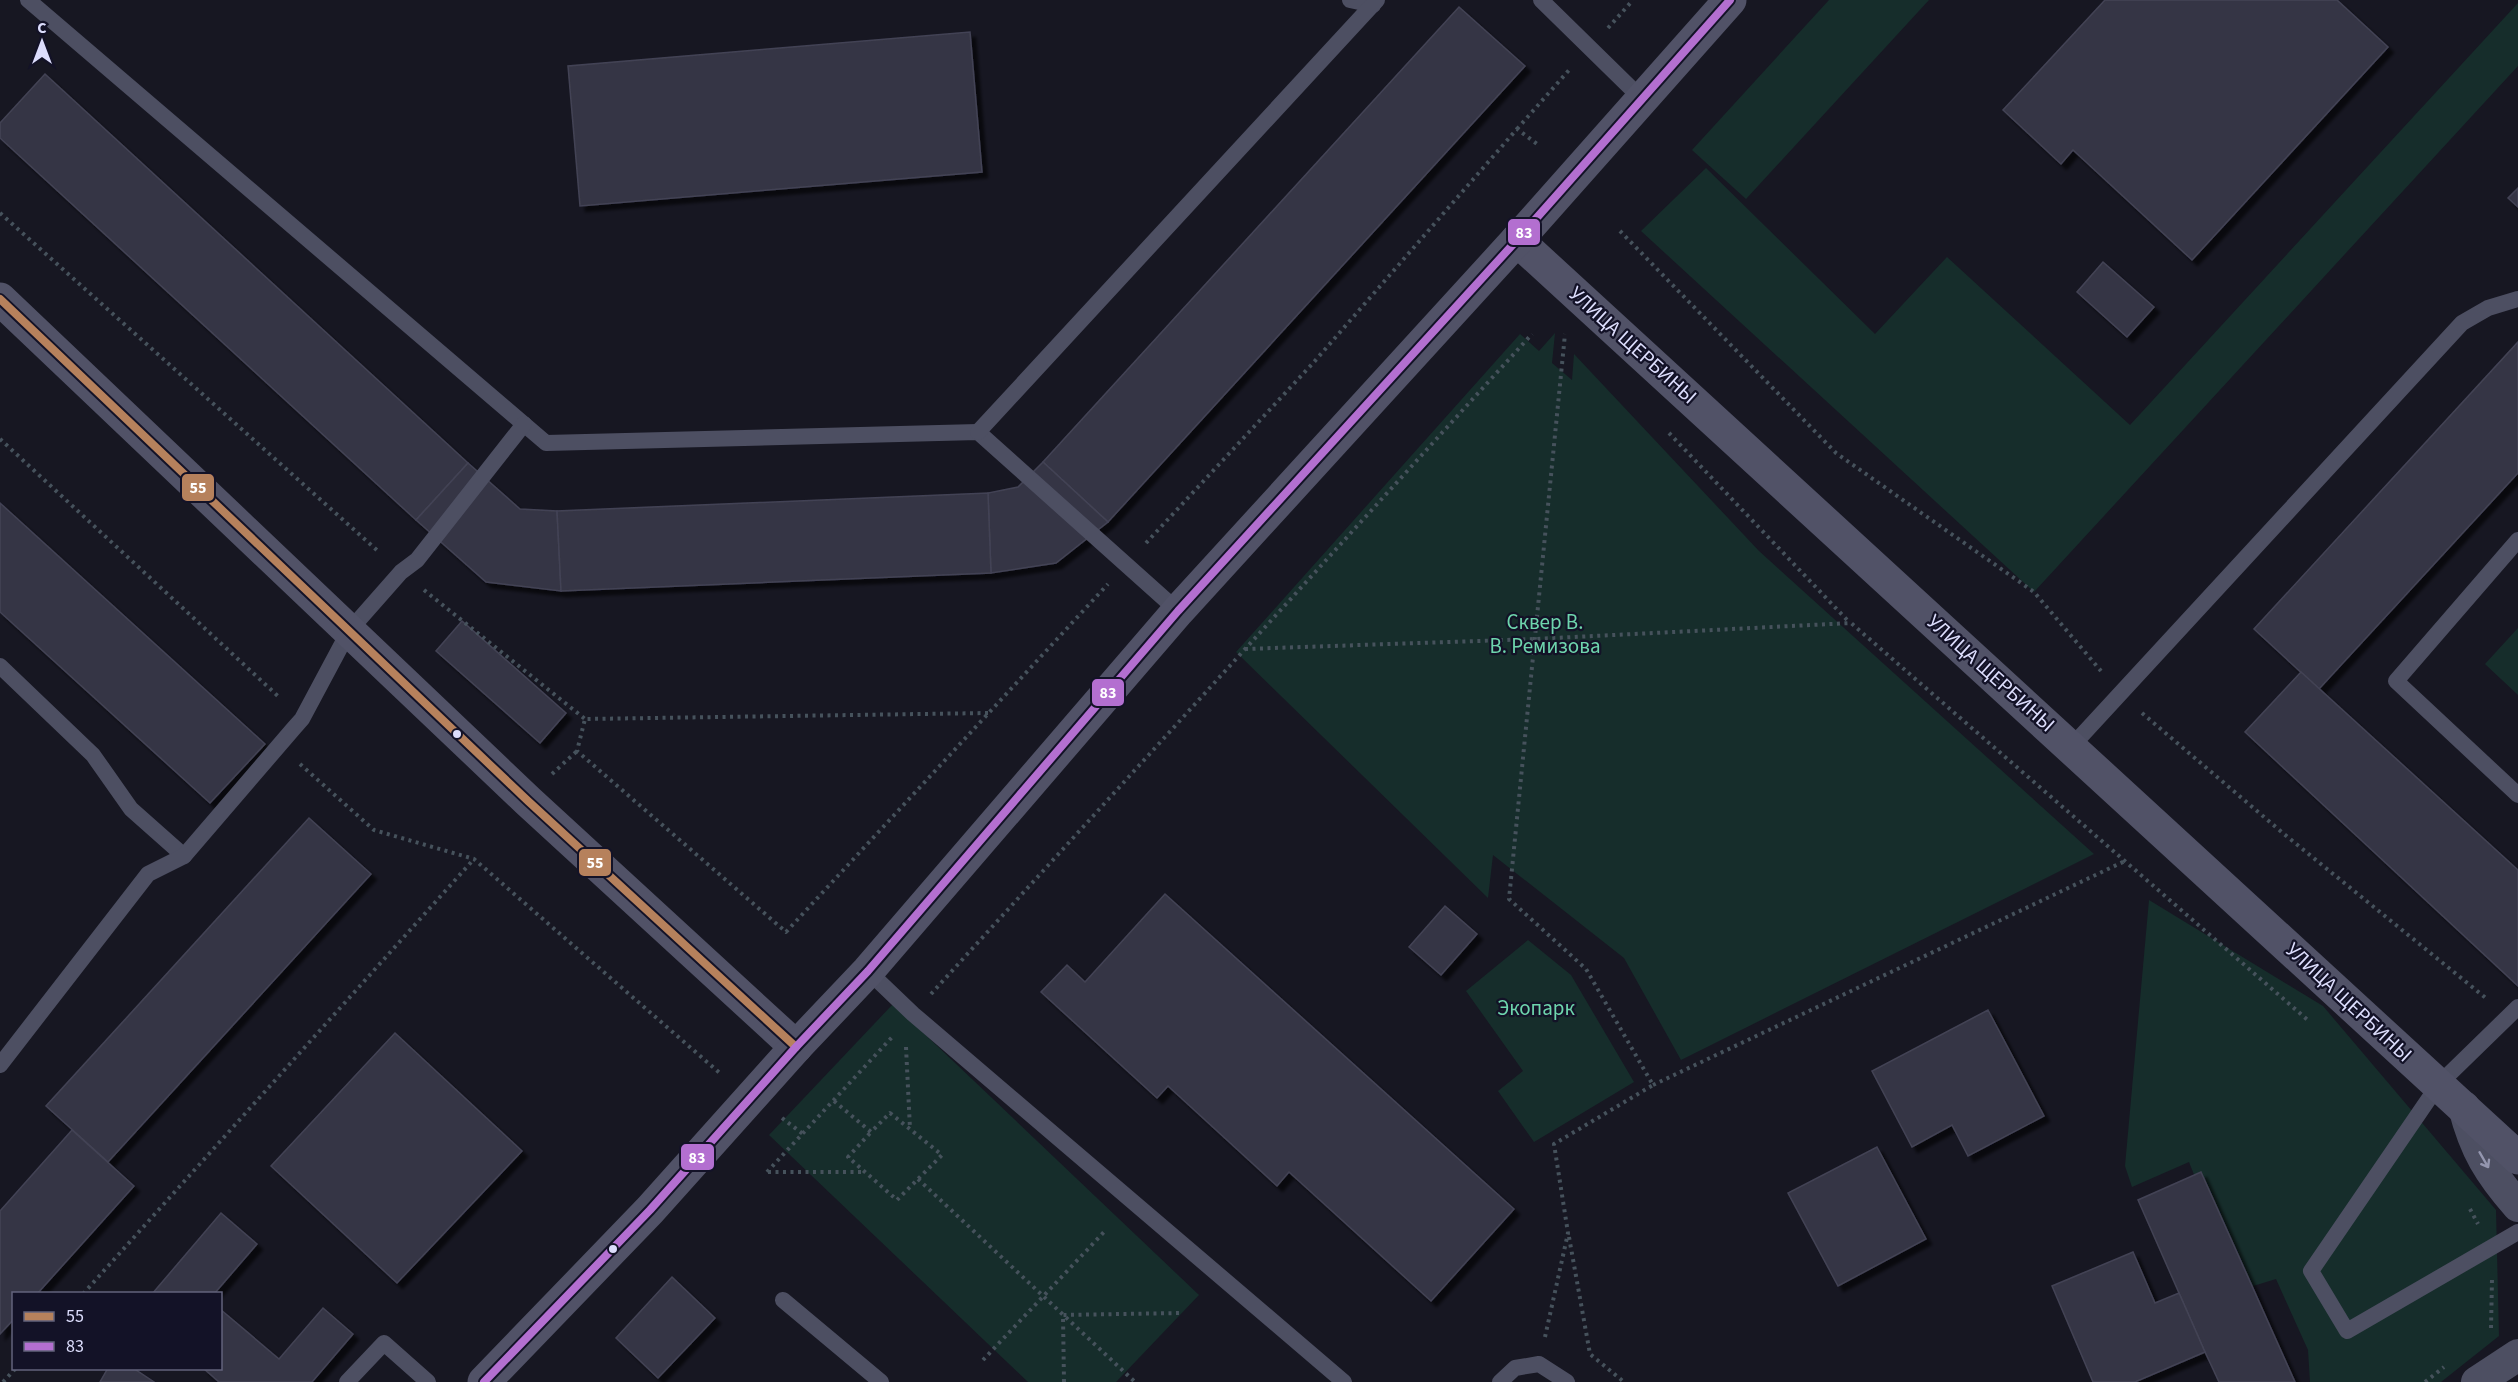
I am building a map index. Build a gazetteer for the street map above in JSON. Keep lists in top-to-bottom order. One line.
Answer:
{"streets":{"street":["УЛИЦА ЩЕРБИНЫ"]},"parks":["Сквер В. В. Ремизова","Экопарк"],"lines":["transit line 83","transit line 55"],"legend":["55","83"],"north":"top"}
